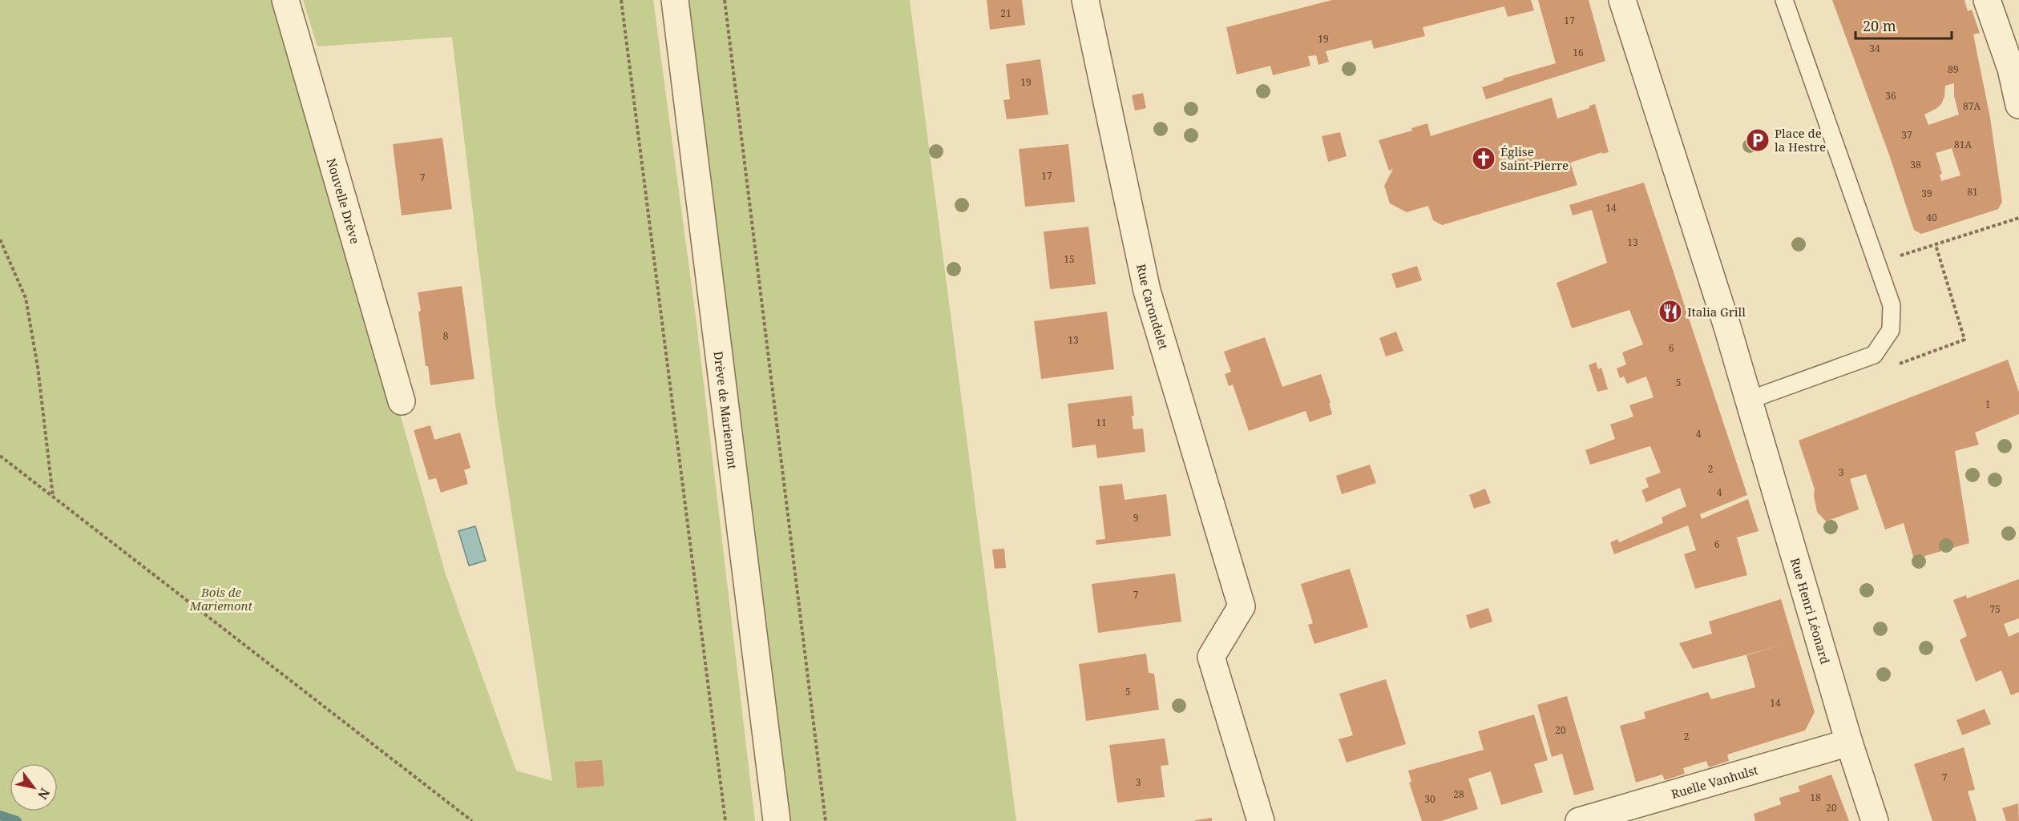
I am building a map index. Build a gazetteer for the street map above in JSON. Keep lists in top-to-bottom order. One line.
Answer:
{"streets":{"street":["Nouvelle Drève","Rue Carondelet","Drève de Mariemont","Rue Henri Léonard","Ruelle Vanhulst"]},"crossings":[["Rue Henri Léonard","Ruelle Vanhulst"]],"parks":["Bois de Mariemont"],"places":{"parking":["Place de la Hestre"],"church":["Église Saint-Pierre"],"restaurant":["Italia Grill"]},"house_numbers":["21","17","19","34","16","89","19","36","87A","37","81A","38","17","7","81","39","14","40","13","15","8","13","6","5","1","11","4","2","3","4","9","6","7","75","5","14","20","2","7","3","28","18","30","20"],"scale_bar":"20 m","north":"bottom right"}
